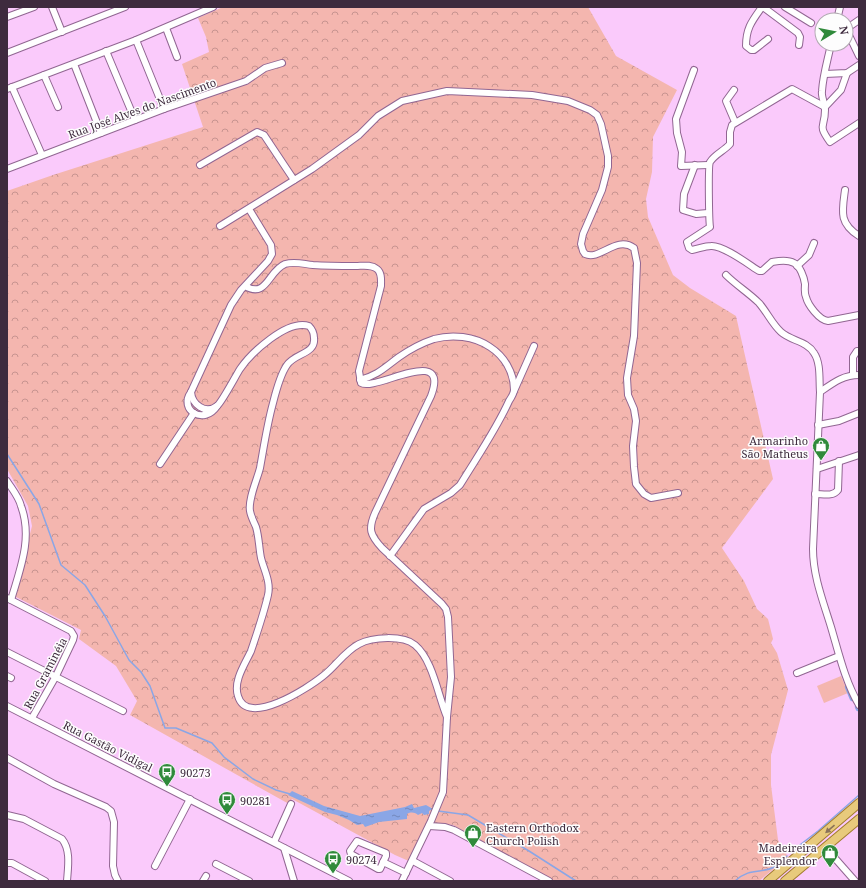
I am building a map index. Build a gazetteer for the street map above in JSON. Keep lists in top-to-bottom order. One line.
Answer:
{"streets":{"street":["Rua José Alves do Nascimento","Rua Graminéia","Rua Gastão Vidigal"]},"crossings":[["Rua Graminéia","Rua Gastão Vidigal"]],"places":{"shop":["Armarinho São Matheus","Eastern Orthodox Church Polish","Madeireira Esplendor"],"bus stop":["90273","90281","90274"]},"north":"right"}
